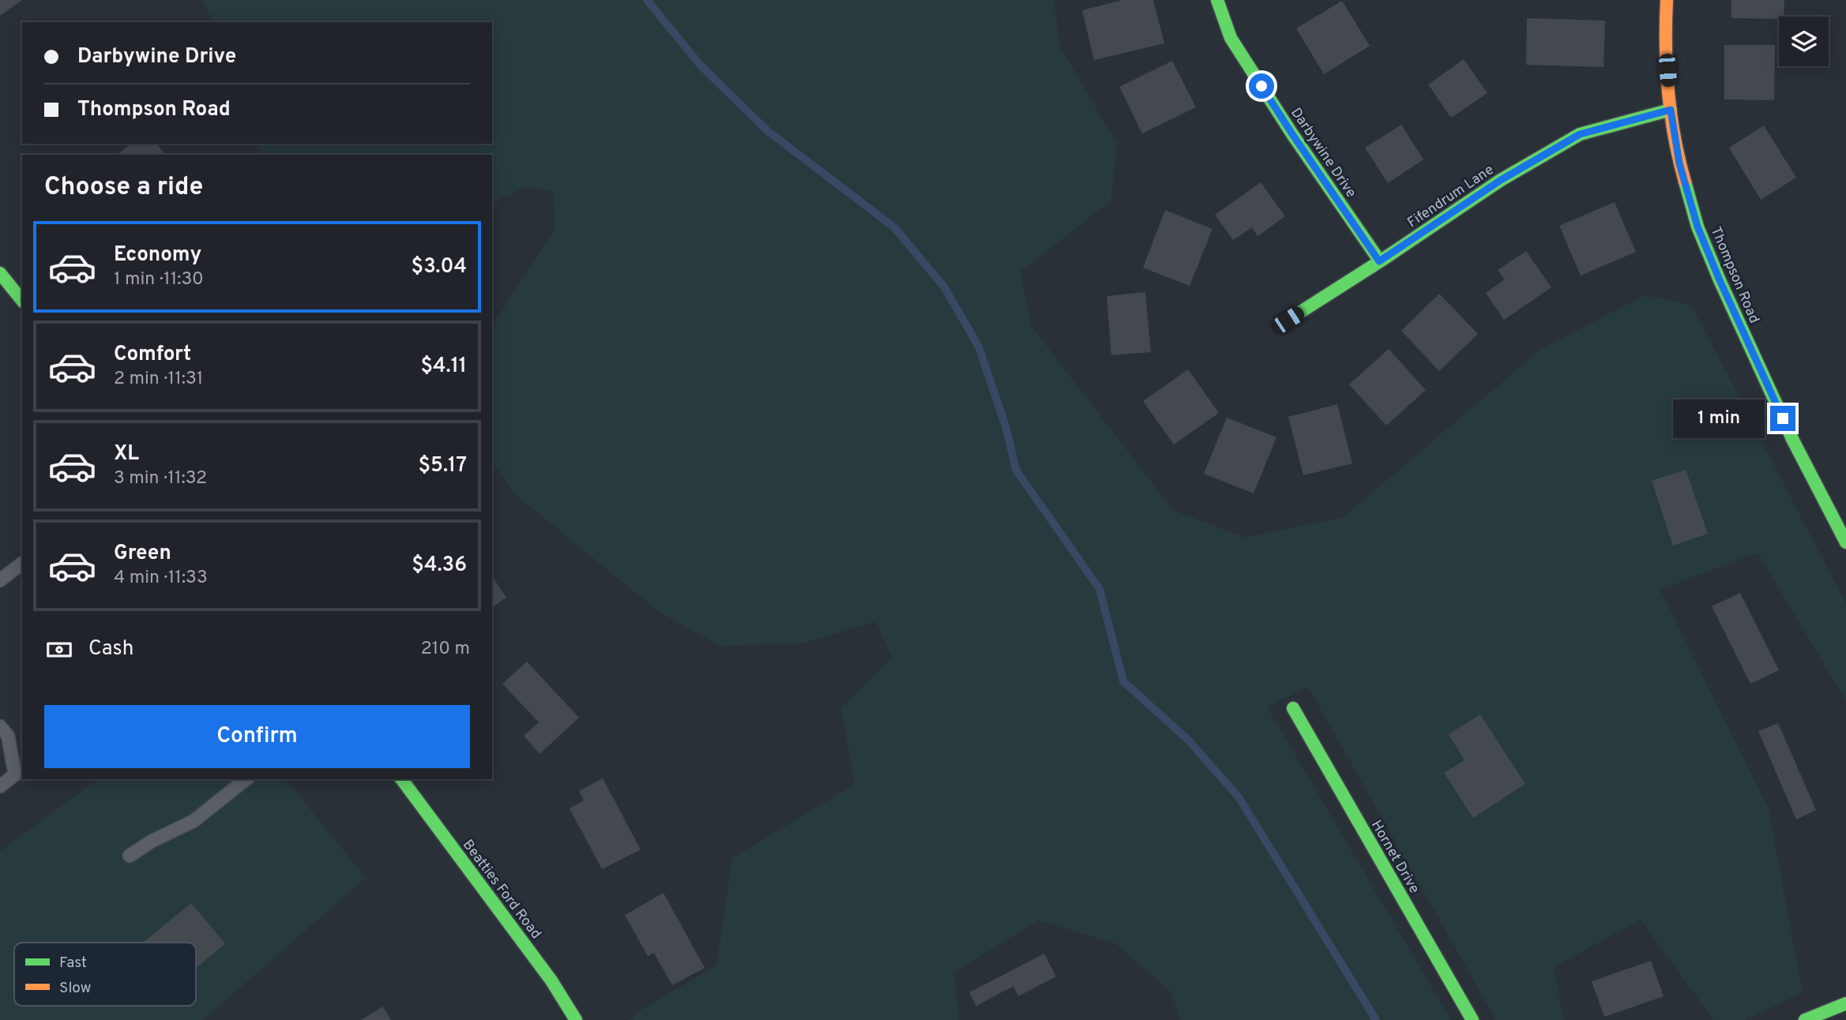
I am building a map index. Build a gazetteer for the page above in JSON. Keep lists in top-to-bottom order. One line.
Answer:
{"streets":{"street":["Darbywine Drive","Fifendrum Lane","Thompson Road","Hornet Drive","Beatties Ford Road"]},"crossings":[["Darbywine Drive","Fifendrum Lane"],["Fifendrum Lane","Thompson Road"]],"legend":["Fast","Slow"],"page":{"banner":["Darbywine Drive","Thompson Road"],"heading":"Choose a ride","list":[{"name":"Economy","note":"1 min · 11:30","value":"$3.04"},{"name":"Comfort","note":"2 min · 11:31","value":"$4.11"},{"name":"XL","note":"3 min · 11:32","value":"$5.17"},{"name":"Green","note":"4 min · 11:33","value":"$4.36"}],"bubble":"1 min","pay":["Cash","210 m"],"buttons":"Confirm"}}
